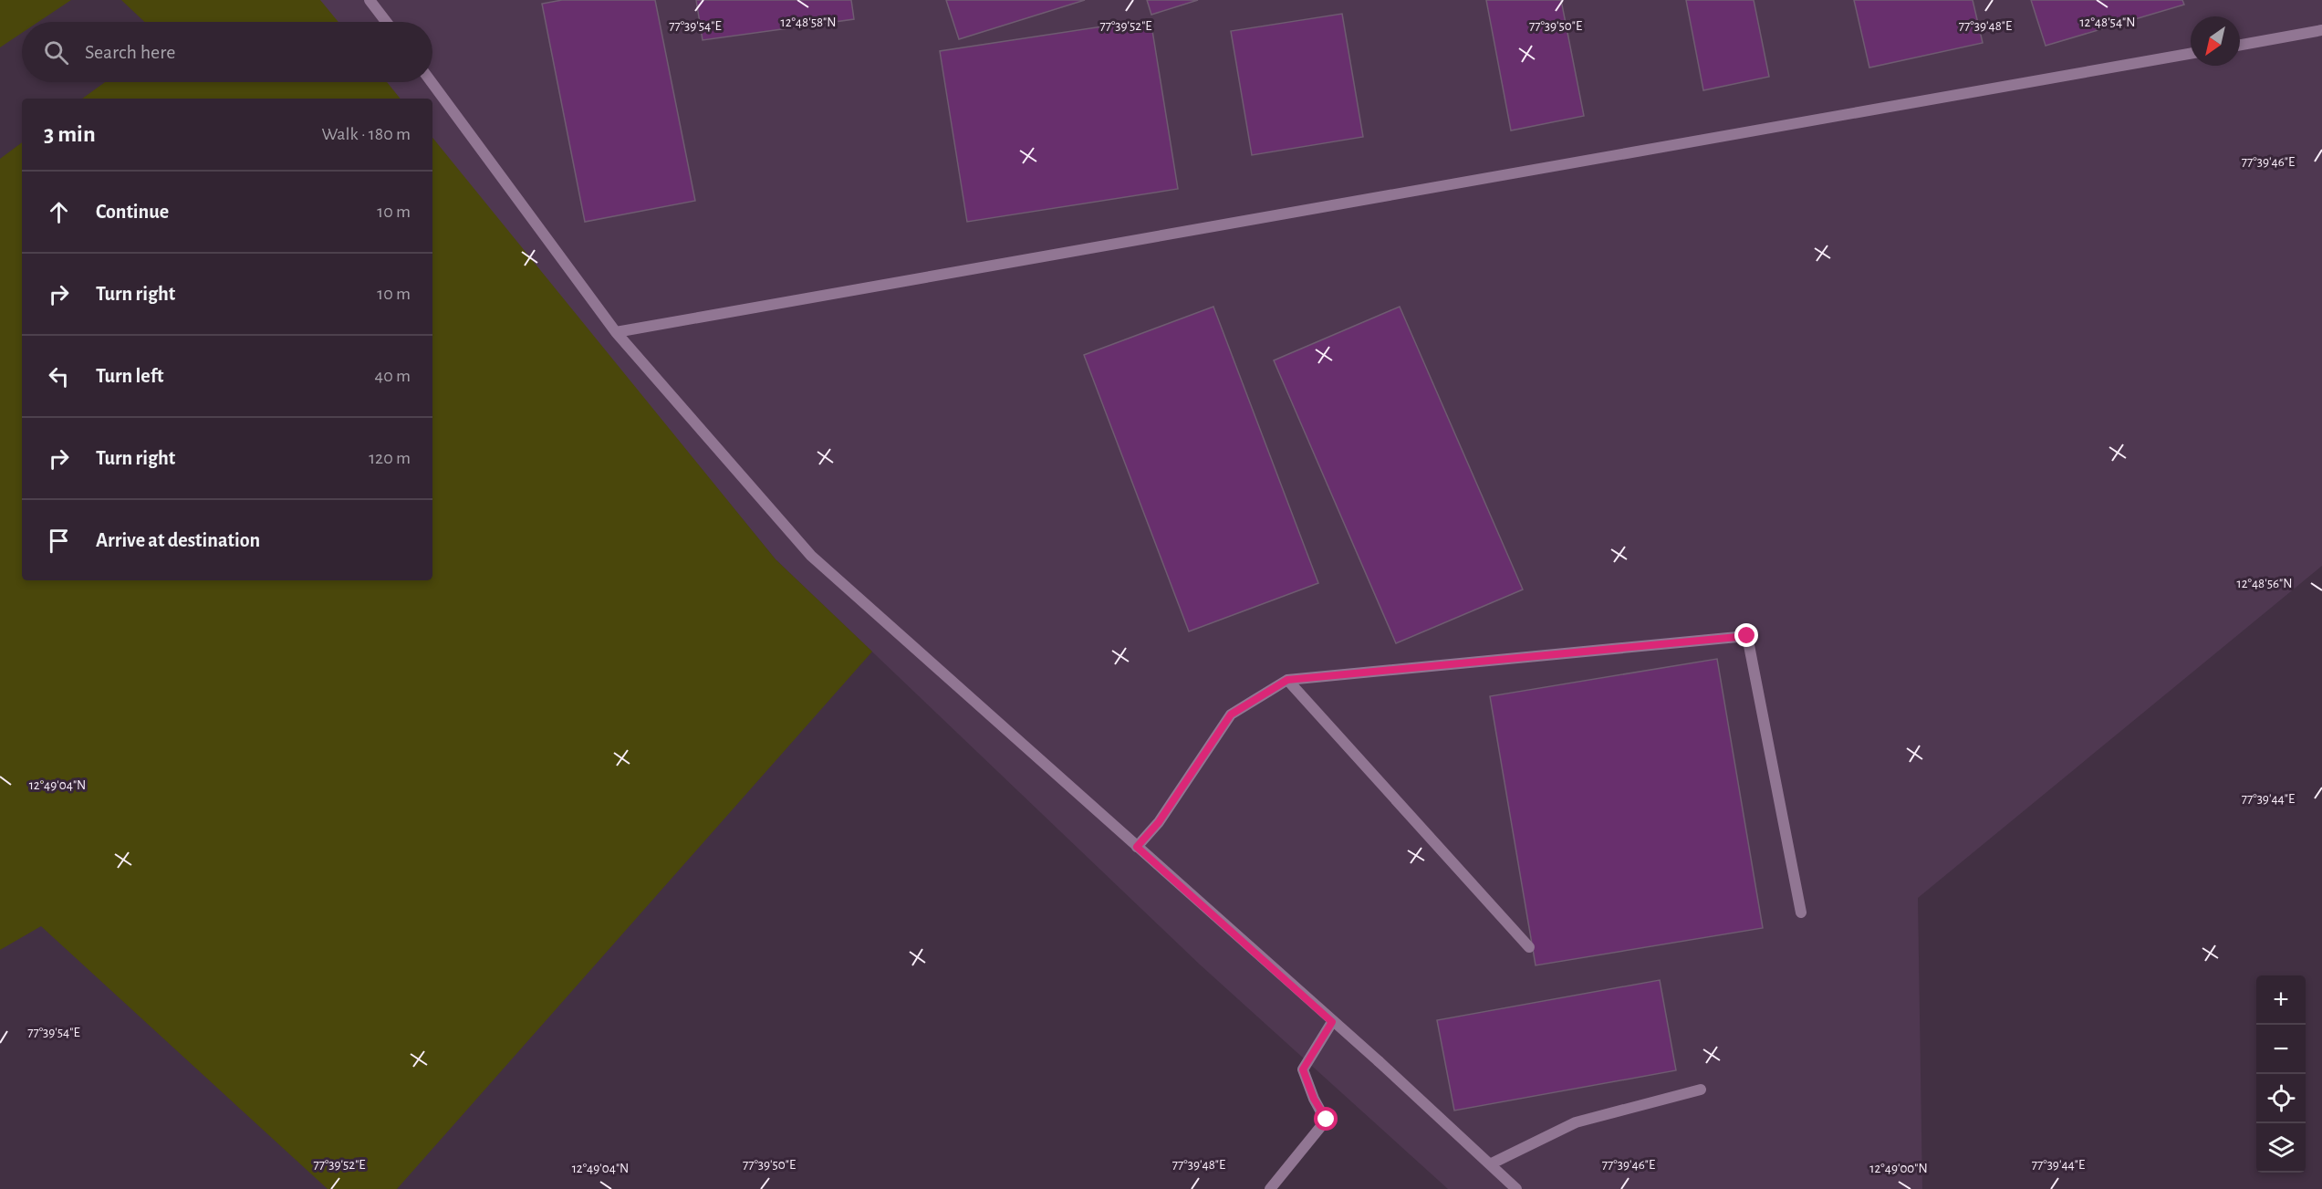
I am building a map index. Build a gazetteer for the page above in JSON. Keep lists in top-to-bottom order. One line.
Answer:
{"north":"bottom left","page":{"search":"Search here","heading":["3 min","Walk · 180 m"],"list":[["Continue","10 m"],["Turn right","10 m"],["Turn left","40 m"],["Turn right","120 m"],"Arrive at destination"],"map_buttons":["+","−"]},"coordinates":["12°48'58\"N","12°48'54\"N","77°39'54\"E","77°39'52\"E","77°39'50\"E","77°39'48\"E","77°39'46\"E","12°48'56\"N","12°49'04\"N","77°39'44\"E","12°49'00\"N"]}
